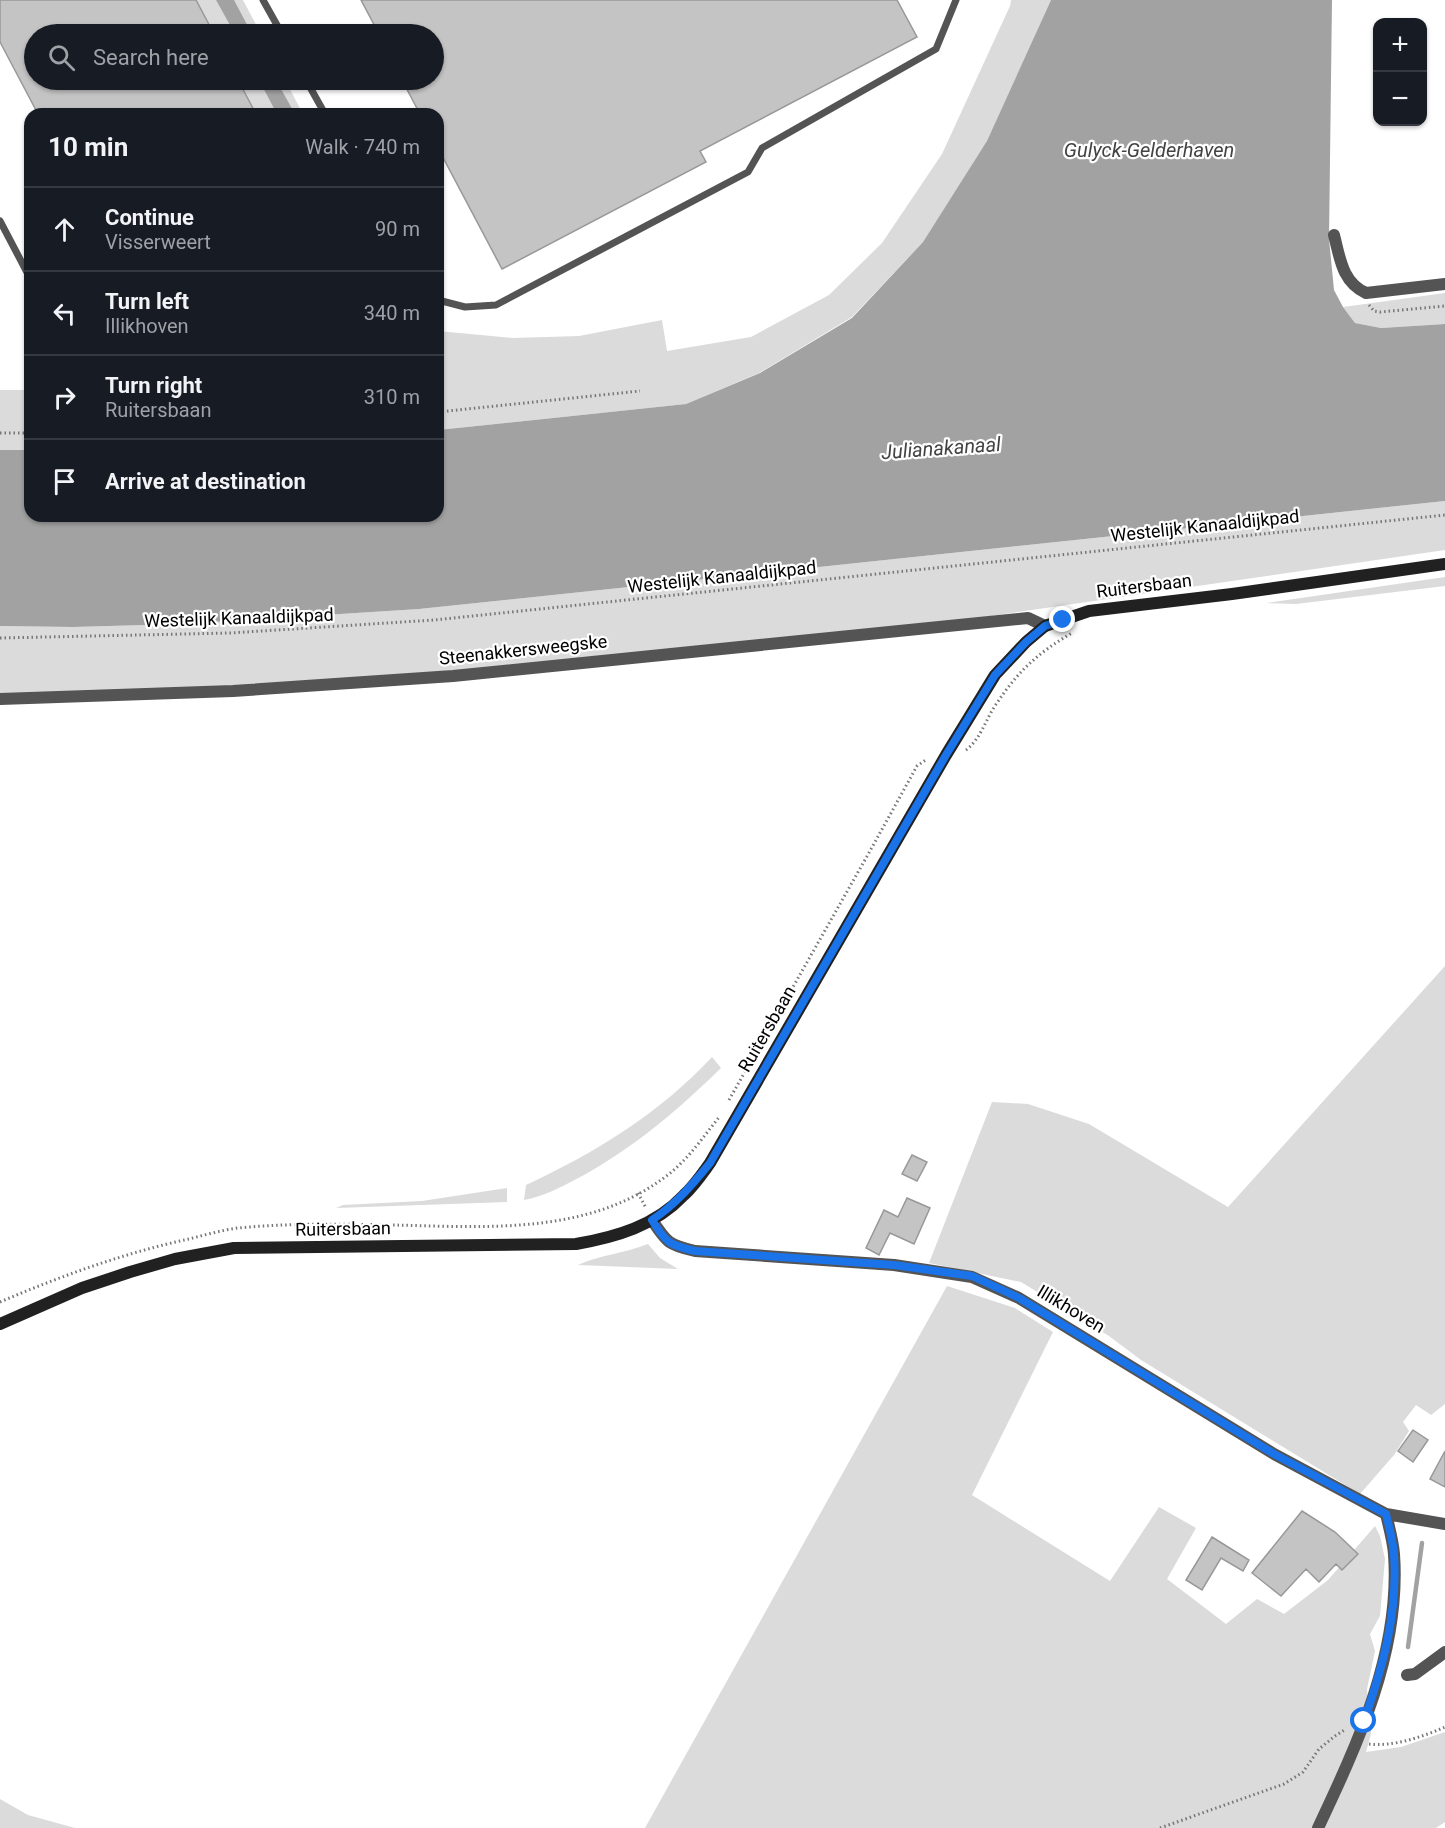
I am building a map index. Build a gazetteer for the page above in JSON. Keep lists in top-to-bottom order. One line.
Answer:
{"streets":{"street":["Ruitersbaan","Steenakkersweegske","Illikhoven"],"path":["Westelijk Kanaaldijkpad"]},"crossings":[["Ruitersbaan","Steenakkersweegske"],["Ruitersbaan","Illikhoven"]],"water":["Gulyck-Gelderhaven","Julianakanaal"],"page":{"map_buttons":["+","−"],"search":"Search here","heading":["10 min","Walk · 740 m"],"list":[["Continue","Visserweert","90 m"],["Turn left","Illikhoven","340 m"],["Turn right","Ruitersbaan","310 m"],"Arrive at destination"]}}
